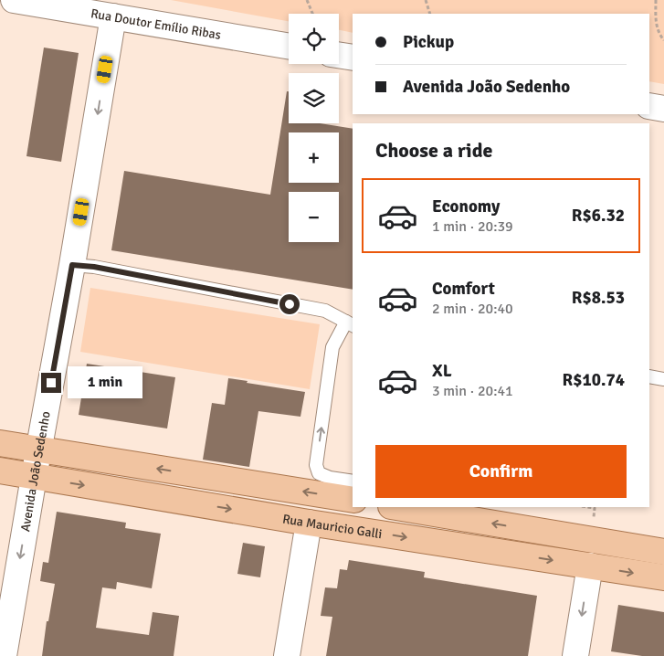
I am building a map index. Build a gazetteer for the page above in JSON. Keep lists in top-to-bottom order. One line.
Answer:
{"streets":{"main road":["Rua Mauricio Galli"],"street":["Rua Doutor Emílio Ribas","Avenida João Sedenho"]},"crossings":[["Rua Doutor Emílio Ribas","Avenida João Sedenho"],["Avenida João Sedenho","Rua Mauricio Galli"]],"one_way":["Avenida João Sedenho"],"page":{"map_buttons":["+","−"],"banner":["Pickup","Avenida João Sedenho"],"heading":"Choose a ride","list":[{"name":"Economy","note":"1 min · 20:39","value":"R$6.32"},{"name":"Comfort","note":"2 min · 20:40","value":"R$8.53"},{"name":"XL","note":"3 min · 20:41","value":"R$10.74"}],"bubble":"1 min","buttons":"Confirm"}}
